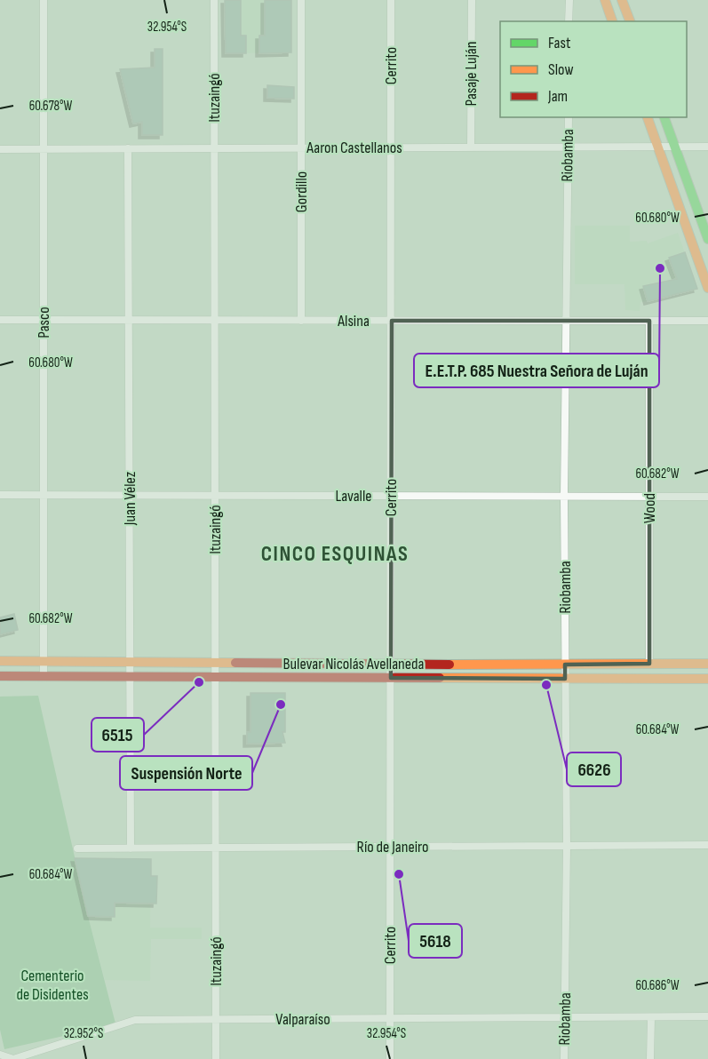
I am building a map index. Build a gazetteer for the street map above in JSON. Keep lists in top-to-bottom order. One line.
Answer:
{"streets":{"main road":["Bulevar Nicolás Avellaneda"],"street":["Cerrito","Pasaje Luján","Ituzaingó","Aaron Castellanos","Riobamba","Gordillo","Alsina","Pasco","Lavalle","Juan Vélez","Wood","Río de Janeiro","Valparaíso"]},"crossings":[["Cerrito","Aaron Castellanos"],["Cerrito","Alsina"],["Cerrito","Lavalle"],["Cerrito","Bulevar Nicolás Avellaneda"],["Cerrito","Río de Janeiro"],["Cerrito","Valparaíso"],["Pasaje Luján","Aaron Castellanos"],["Ituzaingó","Aaron Castellanos"],["Ituzaingó","Alsina"],["Ituzaingó","Lavalle"],["Ituzaingó","Bulevar Nicolás Avellaneda"],["Ituzaingó","Río de Janeiro"],["Ituzaingó","Valparaíso"],["Aaron Castellanos","Riobamba"],["Aaron Castellanos","Gordillo"],["Aaron Castellanos","Pasco"],["Aaron Castellanos","Juan Vélez"],["Riobamba","Alsina"],["Riobamba","Lavalle"],["Riobamba","Bulevar Nicolás Avellaneda"],["Riobamba","Río de Janeiro"],["Riobamba","Valparaíso"],["Gordillo","Alsina"],["Alsina","Pasco"],["Alsina","Juan Vélez"],["Alsina","Wood"],["Pasco","Lavalle"],["Pasco","Bulevar Nicolás Avellaneda"],["Lavalle","Juan Vélez"],["Lavalle","Wood"],["Juan Vélez","Bulevar Nicolás Avellaneda"],["Juan Vélez","Río de Janeiro"],["Wood","Bulevar Nicolás Avellaneda"]],"districts":["CINCO ESQUINAS"],"parks":["Cementerio de Disidentes"],"places":["E.E.T.P. 685 Nuestra Señora de Luján","6515","6626","Suspensión Norte","5618"],"legend":["Fast","Slow","Jam"],"coordinates":["32.954°S","60.678°W","60.680°W","60.682°W","60.684°W","60.686°W","32.952°S"]}
